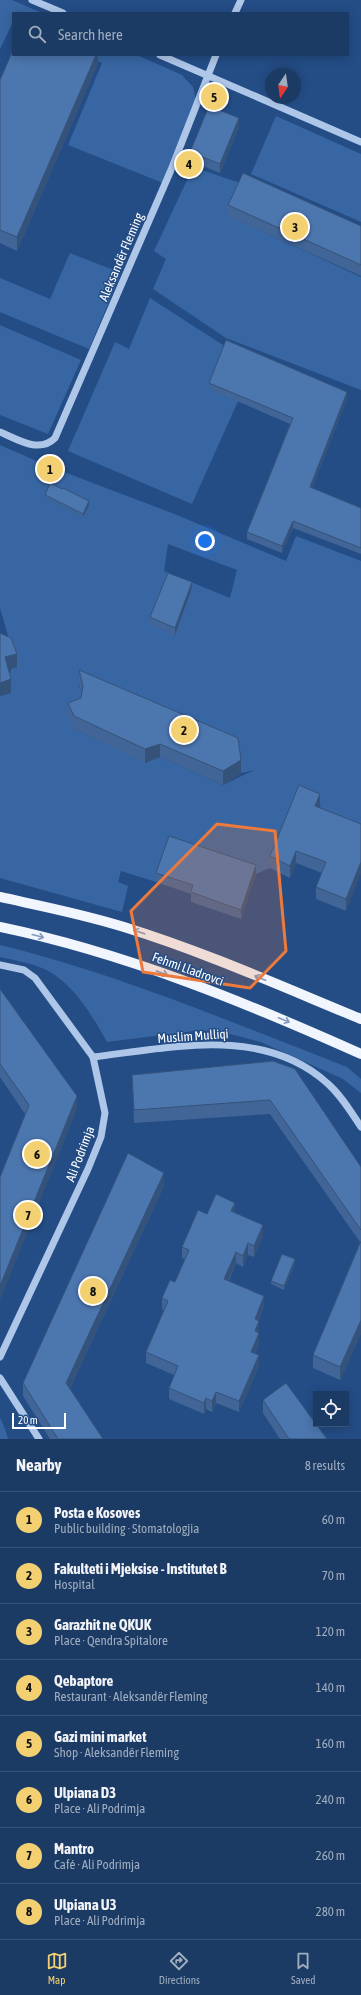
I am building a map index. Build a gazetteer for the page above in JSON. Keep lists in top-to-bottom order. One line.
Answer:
{"streets":{"main road":["Fehmi Lladrovci"],"street":["Aleksandër Fleming","Muslim Mulliqi","Ali Podrimja"]},"crossings":[["Muslim Mulliqi","Ali Podrimja"]],"scale_bar":"20 m","north":"bottom","page":{"search":"Search here","pins":["5","4","3","1","2","6","7","8"],"scale":"20 m","heading":["Nearby","8 results"],"list":[{"mark":"1","name":"Posta e Kosoves","note":"Public building · Stomatologjia","value":"60 m"},{"mark":"2","name":"Fakulteti i Mjeksise - Institutet B","note":"Hospital","value":"70 m"},{"mark":"3","name":"Garazhit ne QKUK","note":"Place · Qendra Spitalore","value":"120 m"},{"mark":"4","name":"Qebaptore","note":"Restaurant · Aleksandër Fleming","value":"140 m"},{"mark":"5","name":"Gazi mini market","note":"Shop · Aleksandër Fleming","value":"160 m"},{"mark":"6","name":"Ulpiana D3","note":"Place · Ali Podrimja","value":"240 m"},{"mark":"7","name":"Mantro","note":"Café · Ali Podrimja","value":"260 m"},{"mark":"8","name":"Ulpiana U3","note":"Place · Ali Podrimja","value":"280 m"}],"nav":["Map","Directions","Saved"]}}
